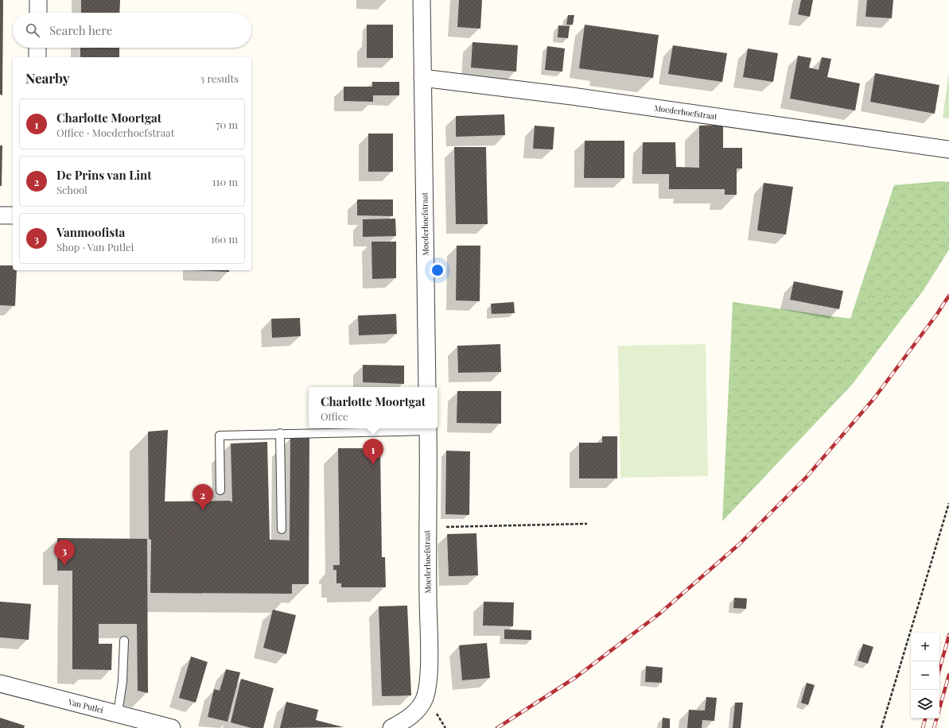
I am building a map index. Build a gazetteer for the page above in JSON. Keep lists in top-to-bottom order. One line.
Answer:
{"streets":{"street":["Moederhoefstraat","Van Putlei"]},"page":{"search":"Search here","heading":["Nearby","3 results"],"list":[{"mark":"1","name":"Charlotte Moortgat","note":"Office · Moederhoefstraat","value":"70 m"},{"mark":"2","name":"De Prins van Lint","note":"School","value":"110 m"},{"mark":"3","name":"Vanmoofista","note":"Shop · Van Putlei","value":"160 m"}],"popup":["Charlotte Moortgat","Office"],"pins":["1","2","3"],"map_buttons":["+","−"]}}
